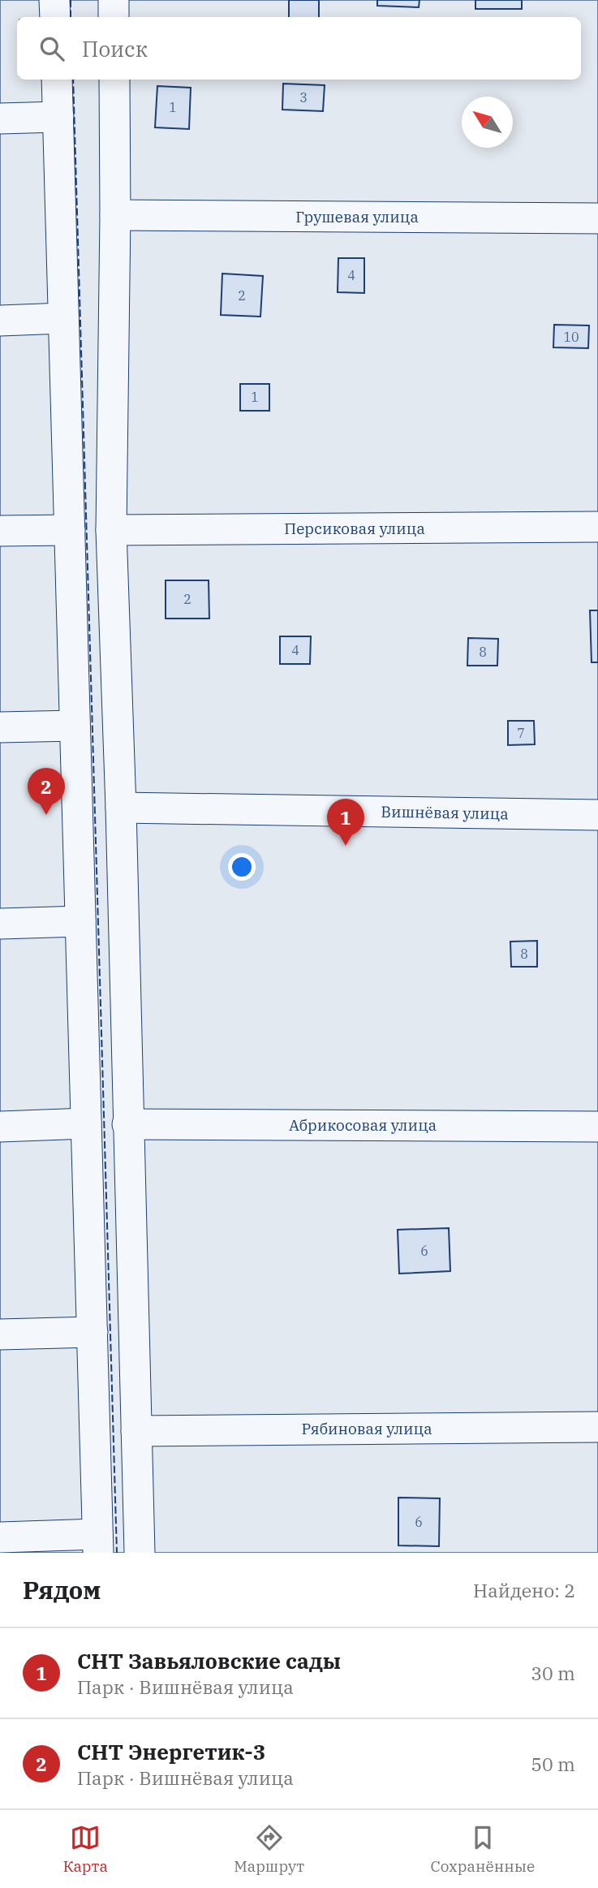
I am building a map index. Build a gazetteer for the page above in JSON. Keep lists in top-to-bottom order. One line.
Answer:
{"streets":{"street":["Грушевая улица","Персиковая улица","Вишнёвая улица","Абрикосовая улица","Рябиновая улица"]},"house_numbers":["3","1","4","2","10","1","2","4","8","7","8","6","6"],"north":"top left","page":{"search":"Поиск","pins":["2","1"],"heading":["Рядом","Найдено: 2"],"list":[{"mark":"1","name":"СНТ Завьяловские сады","note":"Парк · Вишнёвая улица","value":"30 m"},{"mark":"2","name":"СНТ Энергетик-3","note":"Парк · Вишнёвая улица","value":"50 m"}],"nav":["Карта","Маршрут","Сохранённые"]}}
